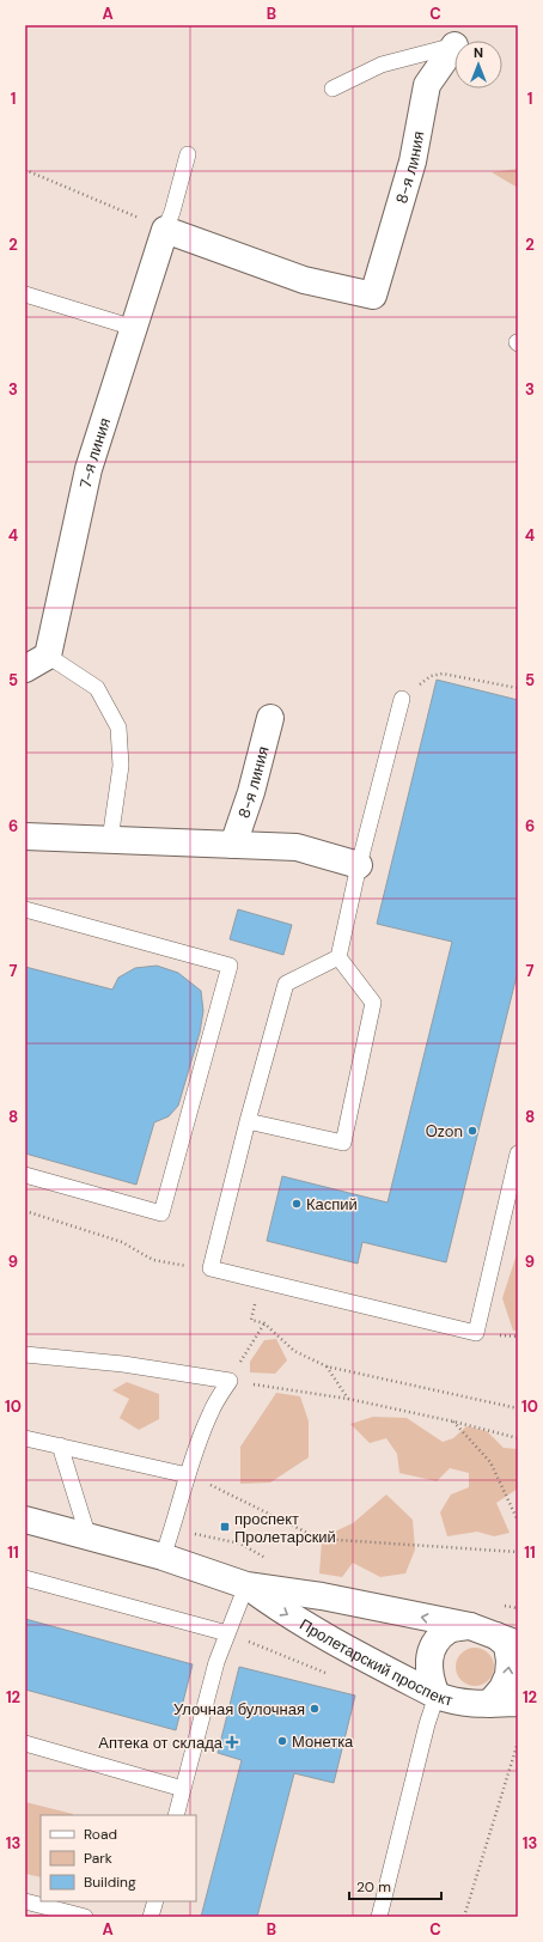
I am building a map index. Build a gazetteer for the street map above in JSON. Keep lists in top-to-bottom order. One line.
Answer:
{"streets":{"street":["8-я линия","7-я линия","Пролетарский проспект"]},"crossings":[["8-я линия","7-я линия"]],"places":{"other":["Ozon","Каспий","Улочная булочная","Монетка"],"transit":["проспект Пролетарский"],"health":["Аптека от склада"]},"legend":["Road","Park","Building"],"scale_bar":"20 m","north":"top","grid":{"columns":["A","B","C"],"rows":["1","2","3","4","5","6","7","8","9","10","11","12","13"]}}
